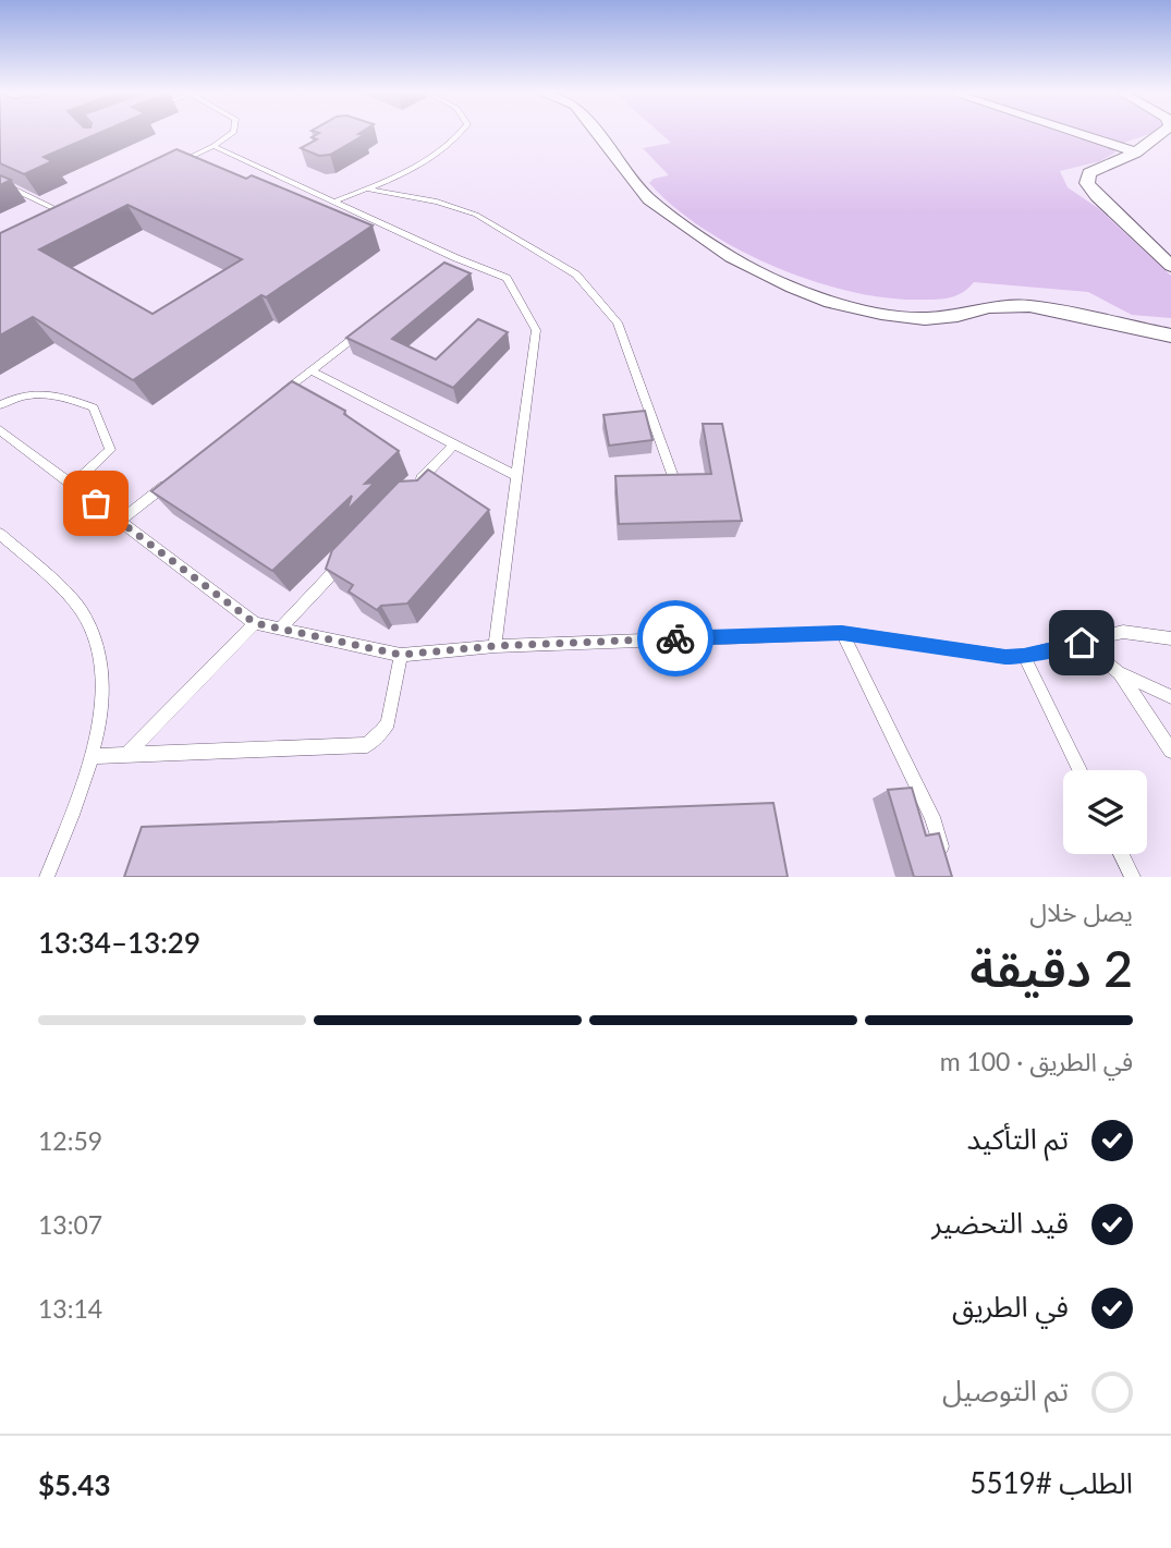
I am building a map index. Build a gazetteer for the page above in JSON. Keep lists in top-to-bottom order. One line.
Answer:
{"page":{"heading":["2 دقيقة","يصل خلال","13:29–13:34"],"panel":["الطلب #5519","$5.43"],"bar":"في الطريق · 100 m","list":[["تم التأكيد","12:59"],["قيد التحضير","13:07"],["في الطريق","13:14"],"تم التوصيل"]}}
